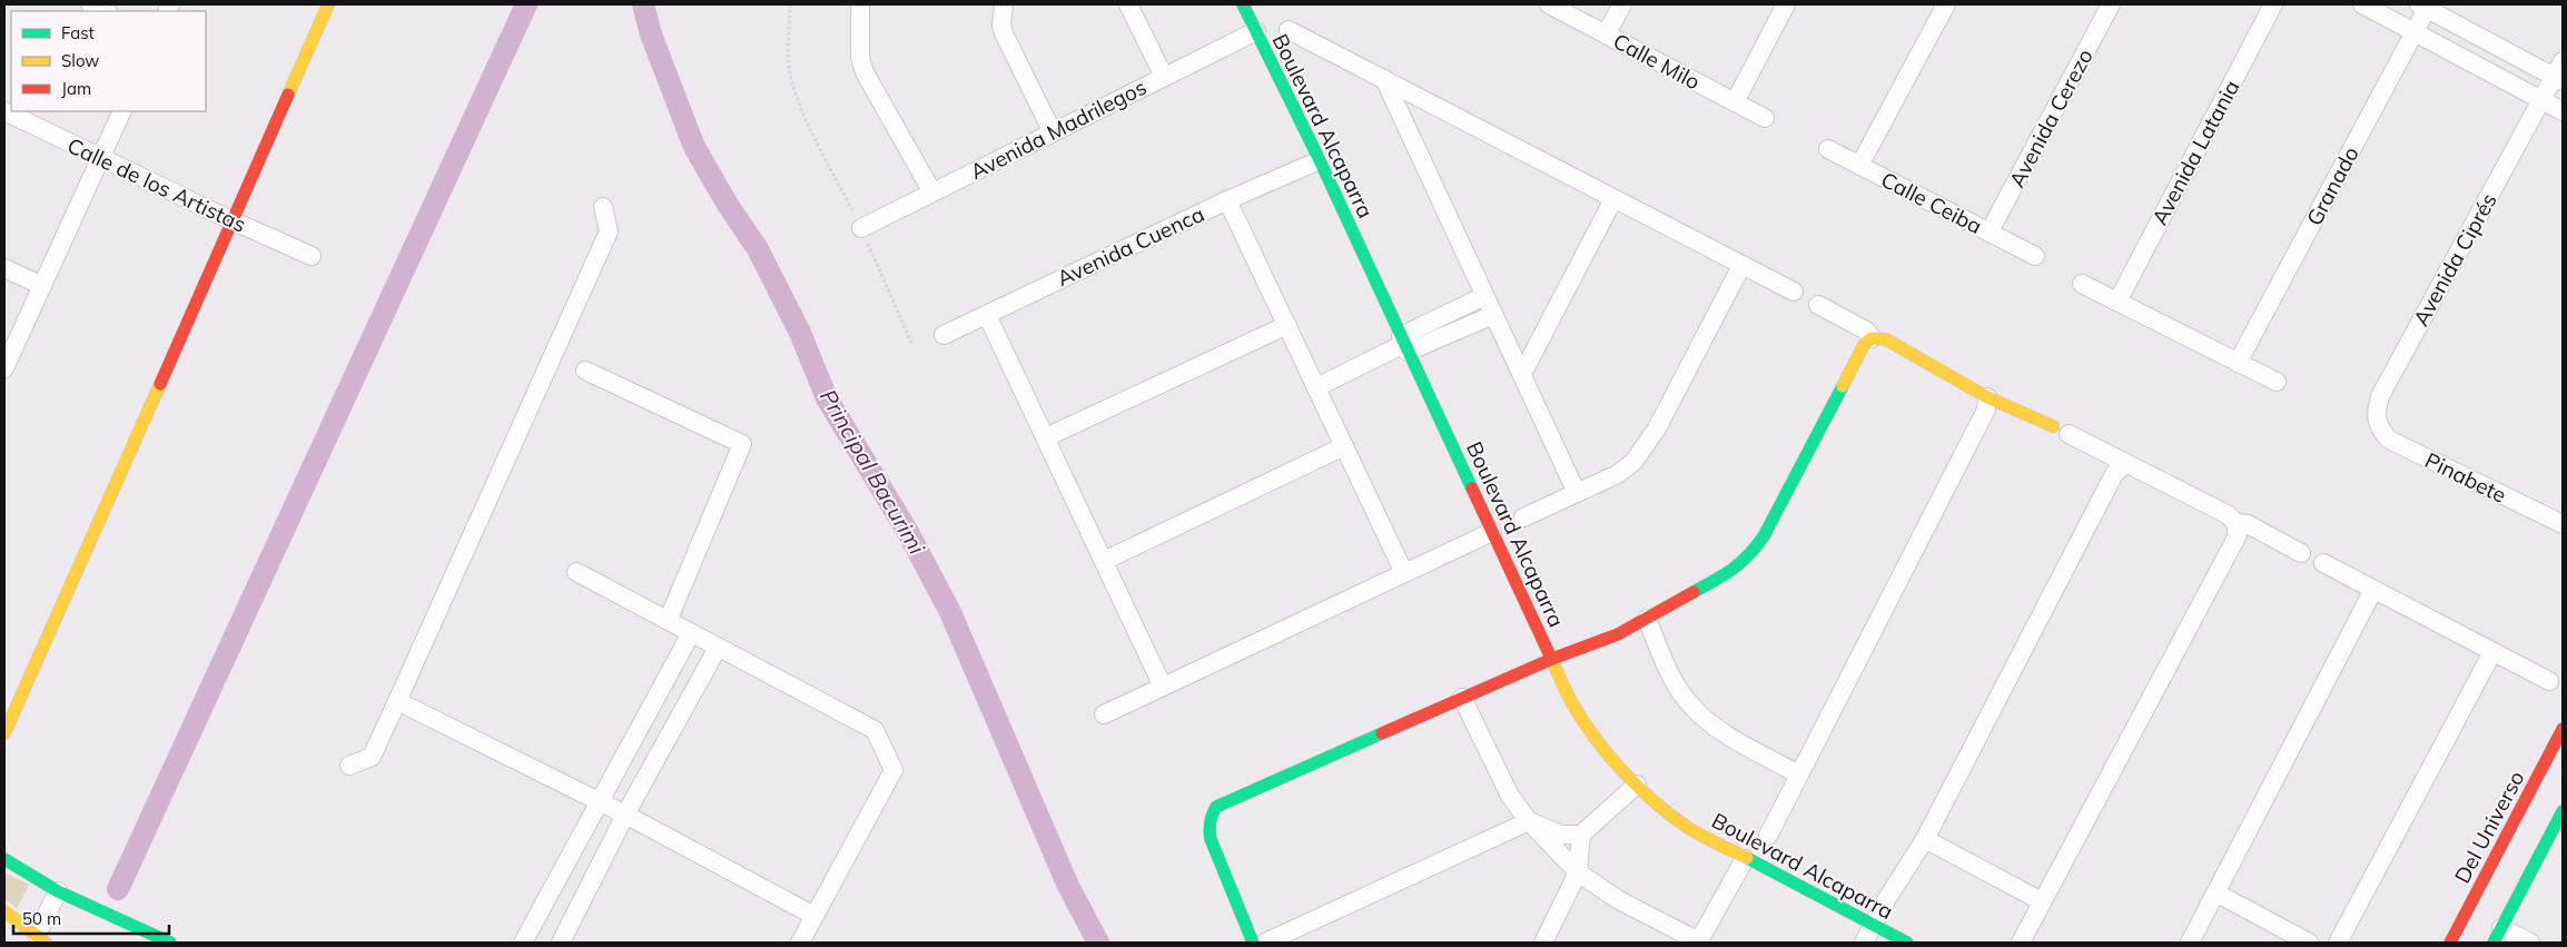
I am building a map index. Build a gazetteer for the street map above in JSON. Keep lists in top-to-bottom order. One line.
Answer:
{"streets":{"street":["Calle Milo","Avenida Cerezo","Boulevard Alcaparra","Avenida Madrilegos","Avenida Latania","Calle de los Artistas","Granado","Calle Ceiba","Avenida Cuenca","Avenida Ciprés","Pinabete","Del Universo"]},"crossings":[["Avenida Cerezo","Calle Ceiba"],["Boulevard Alcaparra","Avenida Madrilegos"],["Boulevard Alcaparra","Avenida Cuenca"],["Avenida Ciprés","Pinabete"]],"water":["Principal Bacurimi"],"legend":["Fast","Slow","Jam"],"scale_bar":"50 m"}
